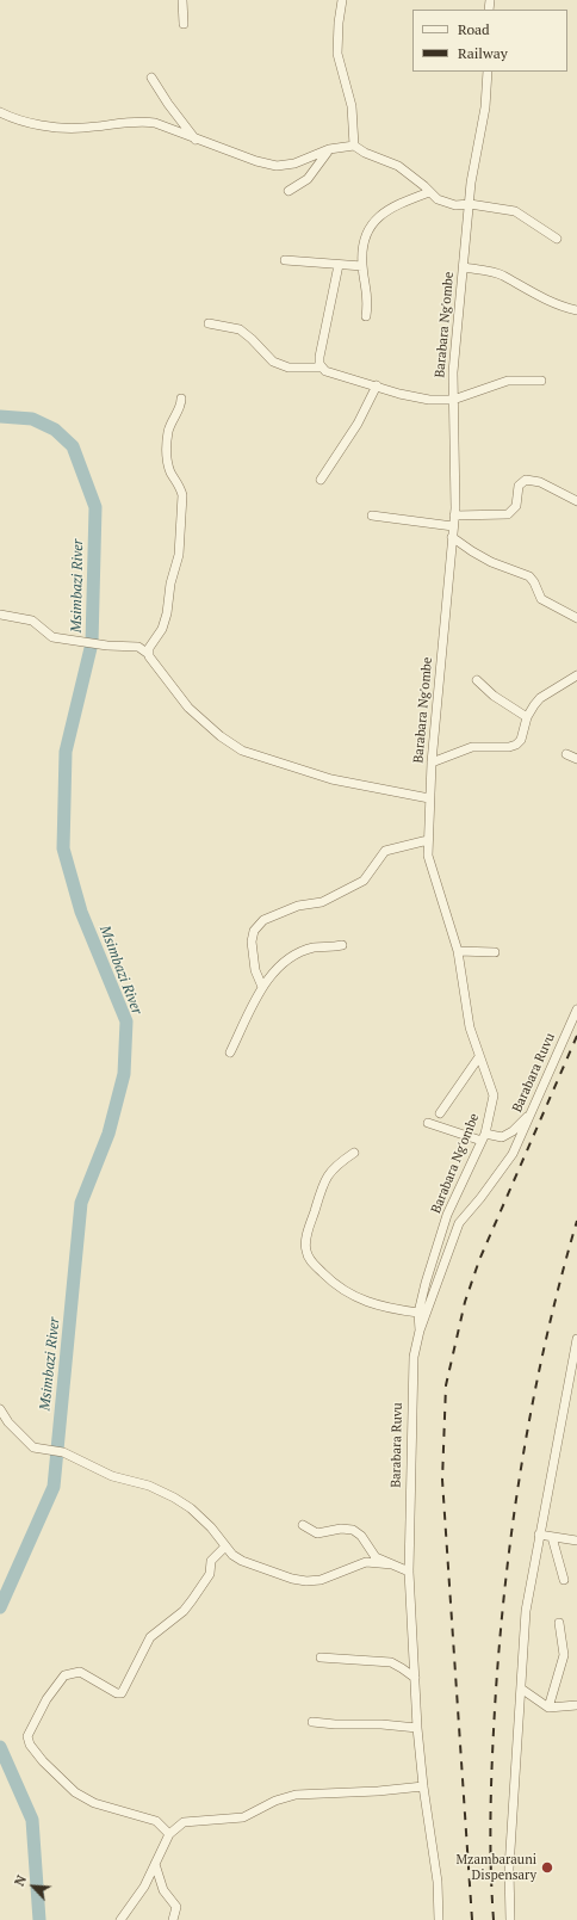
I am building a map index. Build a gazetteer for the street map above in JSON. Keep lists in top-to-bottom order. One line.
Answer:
{"streets":{"street":["Barabara Ng'ombe","Barabara Ruvu"]},"crossings":[["Barabara Ng'ombe","Barabara Ruvu"]],"water":["Msimbazi River"],"places":["Mzambarauni Dispensary"],"legend":["Road","Railway"],"north":"top left"}
